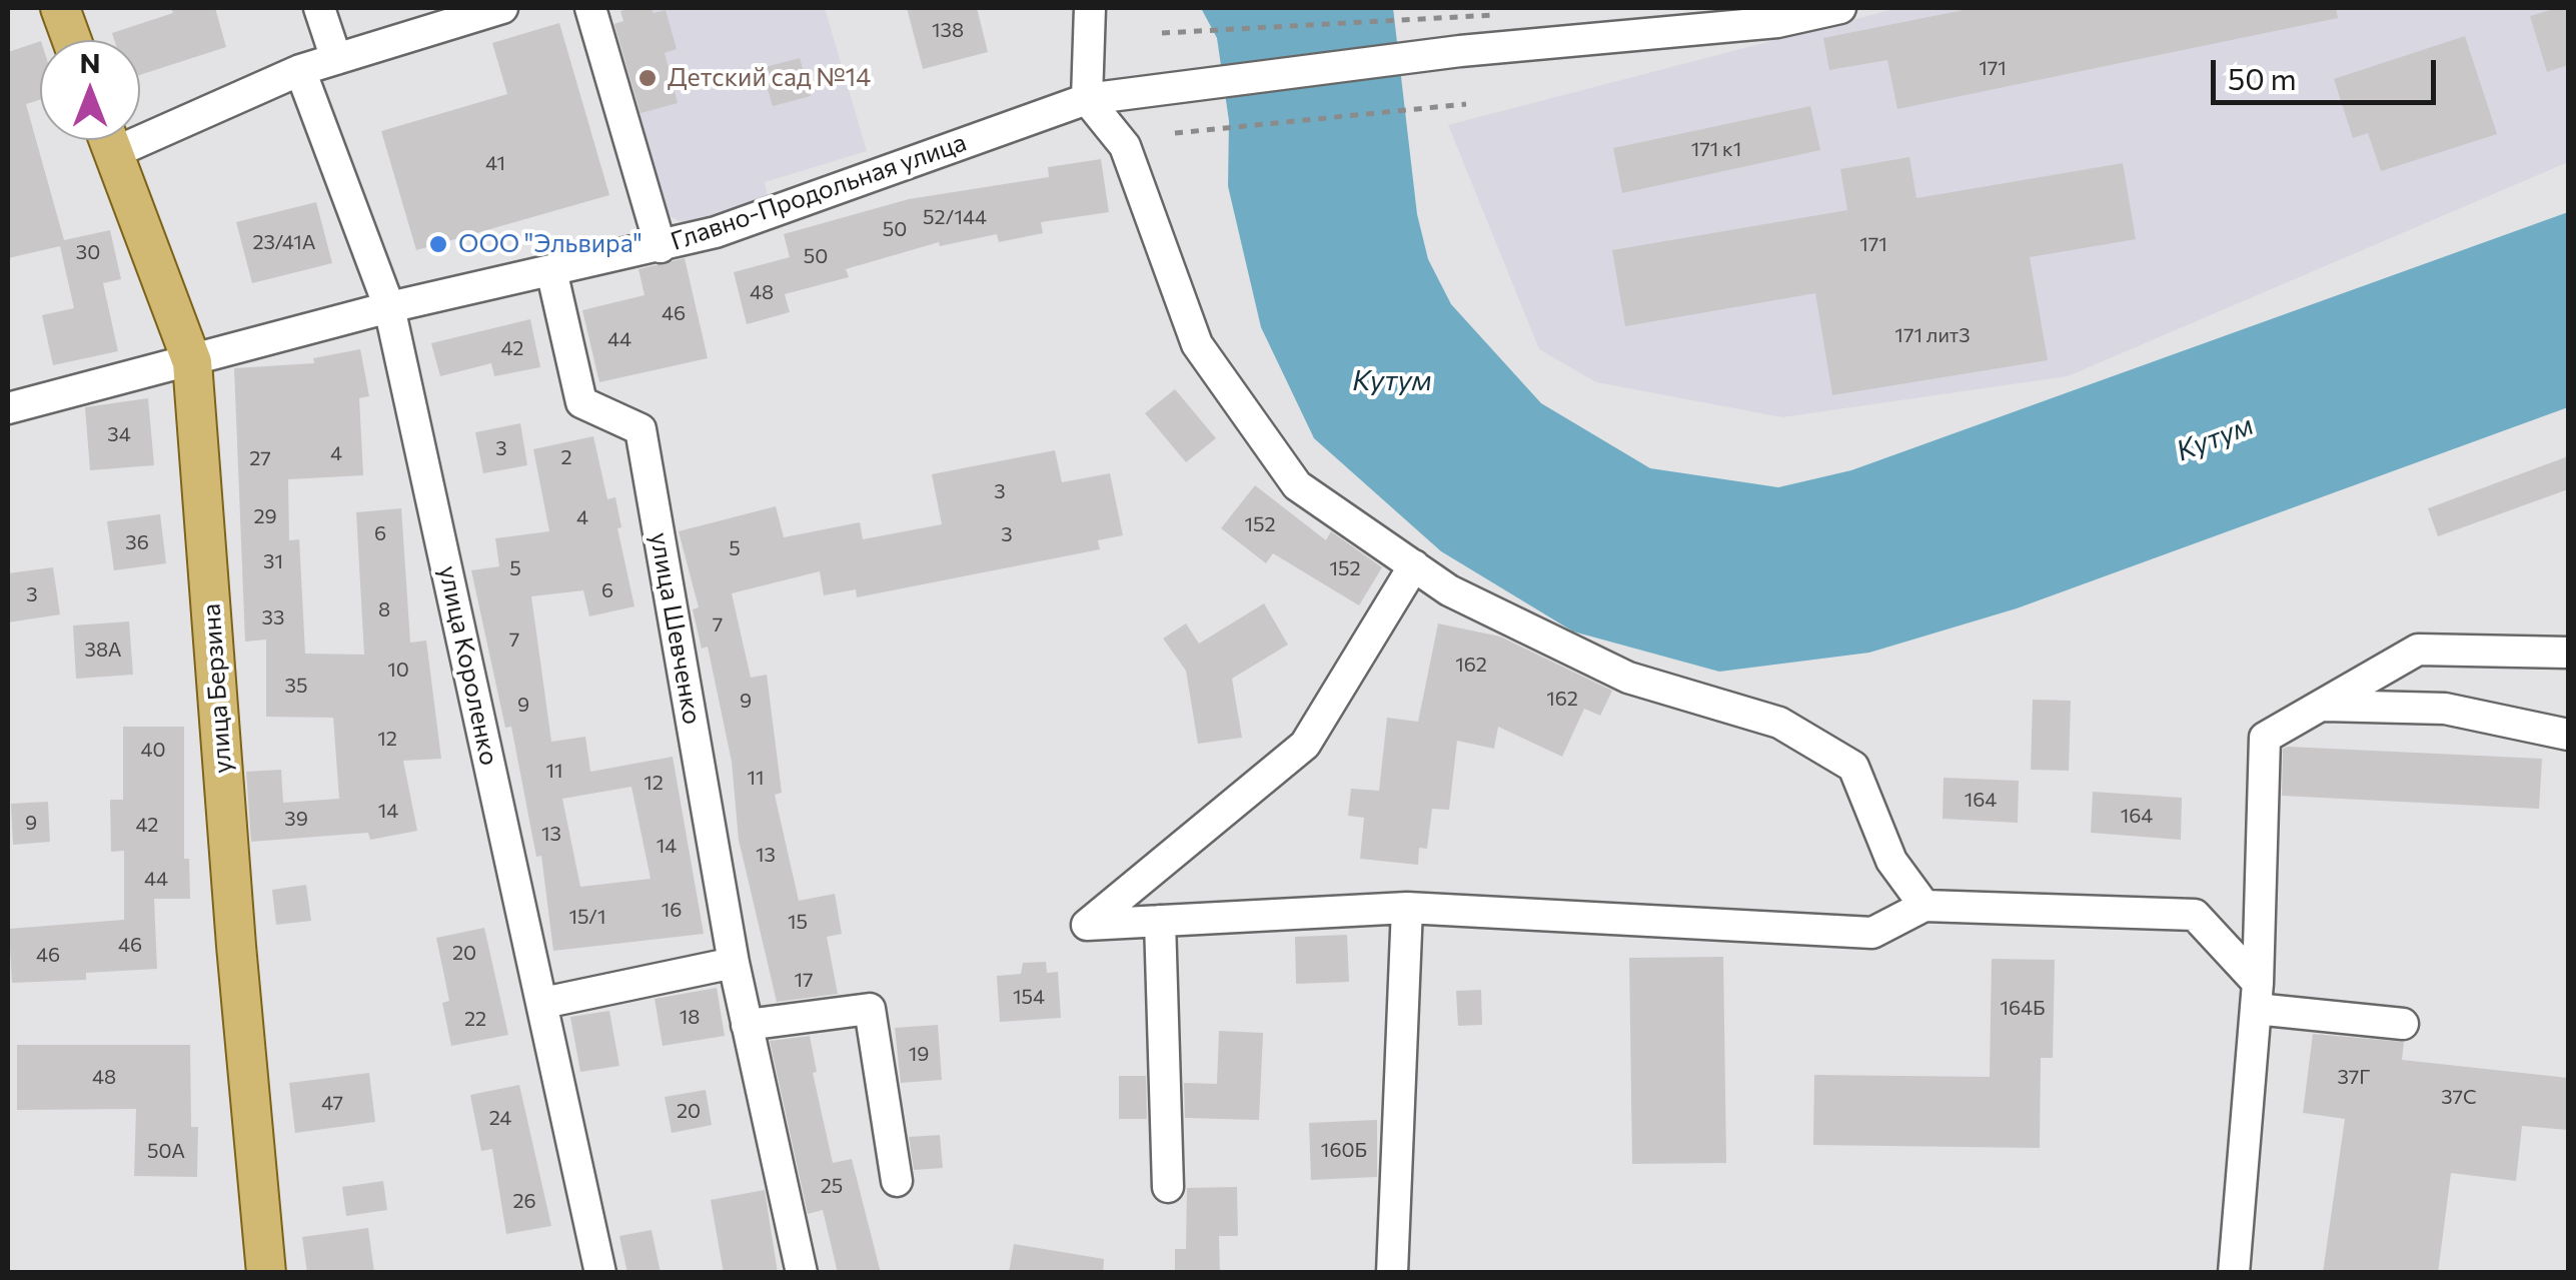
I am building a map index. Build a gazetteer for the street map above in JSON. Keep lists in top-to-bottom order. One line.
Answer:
{"streets":{"main road":["улица Берзина"],"street":["Главно-Продольная улица","улица Шевченко","улица Короленко"]},"crossings":[["Главно-Продольная улица","улица Шевченко"],["Главно-Продольная улица","улица Короленко"],["Главно-Продольная улица","улица Берзина"]],"water":["Кутум"],"places":["Детский сад №14","ООО \"Эльвира\""],"house_numbers":["138","171","171 к1","41","52/144","50","23/41А","171","30","50","48","46","171 лит3","44","42","34","3","4","2","27","3","29","4","152","6","3","36","5","31","5","152","6","3","8","33","7","7","38А","162","10","35","162","9","9","12","40","11","11","12","164","14","164","39","9","42","13","14","13","44","16","15/1","15","46","20","46","17","154","164Б","18","22","19","48","37Г","37С","47","20","24","160Б","50А","25","26"],"scale_bar":"50 m","north":"top"}
